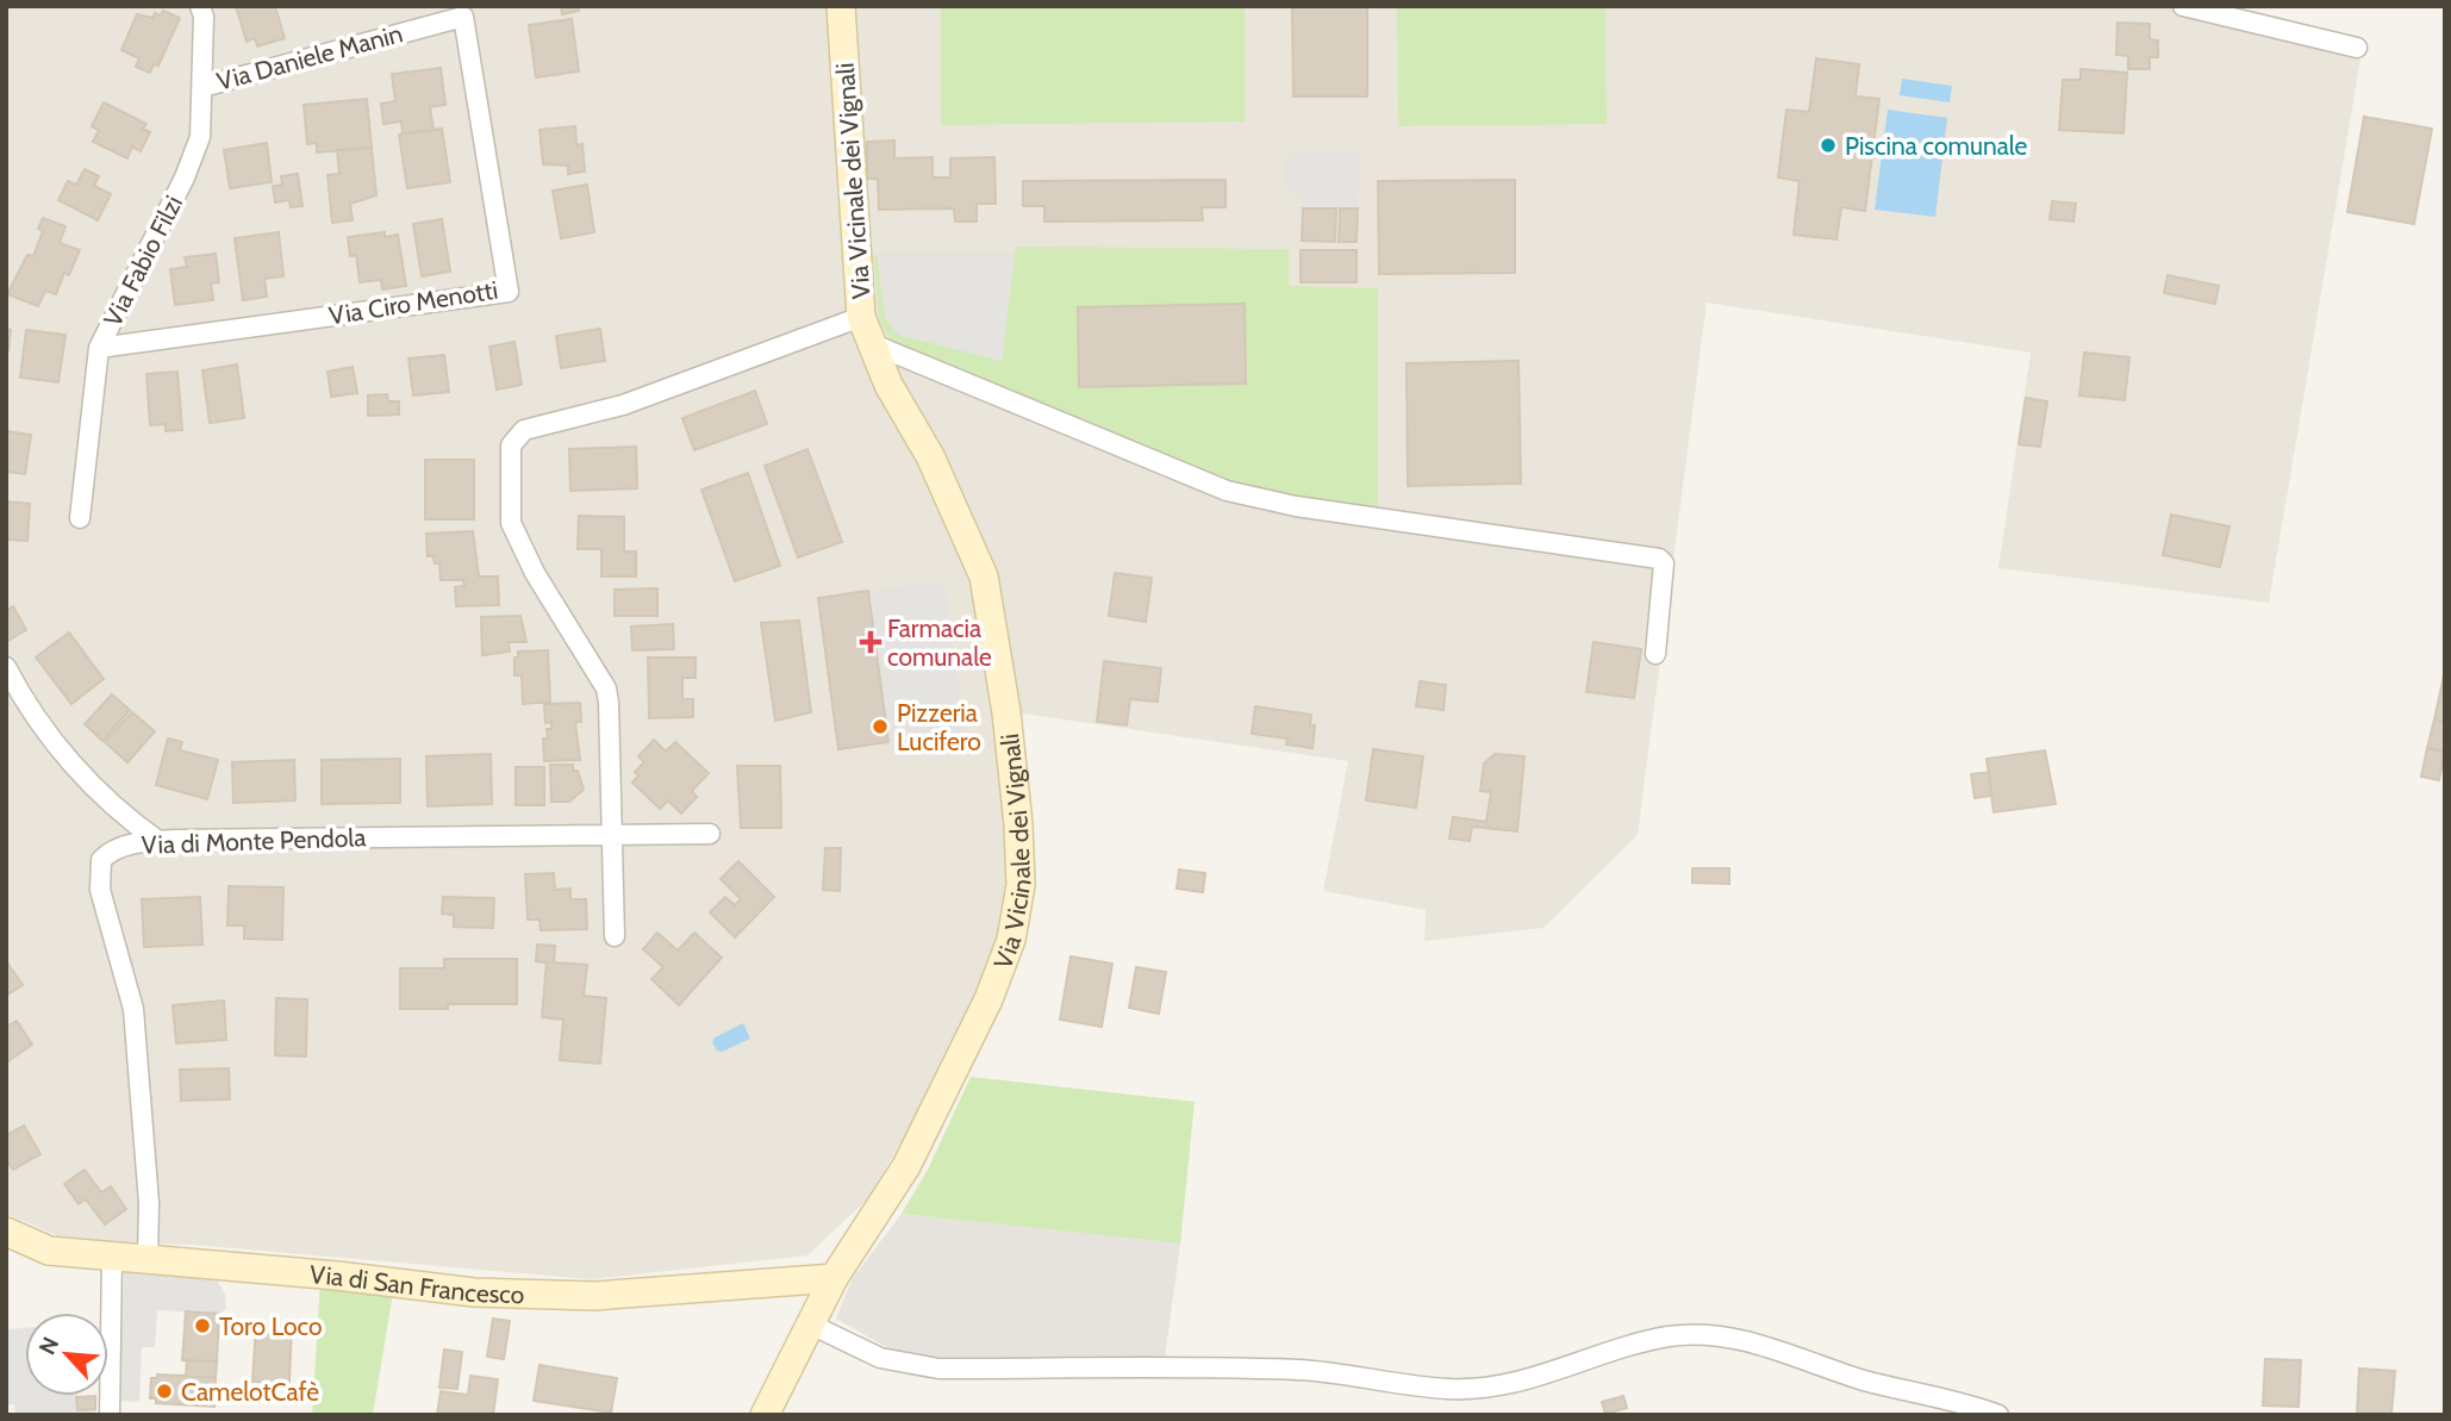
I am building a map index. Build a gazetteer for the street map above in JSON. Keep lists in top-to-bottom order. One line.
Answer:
{"streets":{"street":["Via Daniele Manin","Via Vicinale dei Vignali","Via Fabio Filzi","Via Ciro Menotti","Via di Monte Pendola","Via di San Francesco"]},"crossings":[["Via Daniele Manin","Via Fabio Filzi"],["Via Daniele Manin","Via Ciro Menotti"],["Via Vicinale dei Vignali","Via di San Francesco"],["Via Fabio Filzi","Via Ciro Menotti"],["Via di Monte Pendola","Via di San Francesco"]],"places":{"other":["Piscina comunale","Pizzeria Lucifero","Toro Loco","CamelotCafè"],"health":["Farmacia comunale"]},"north":"top left"}
